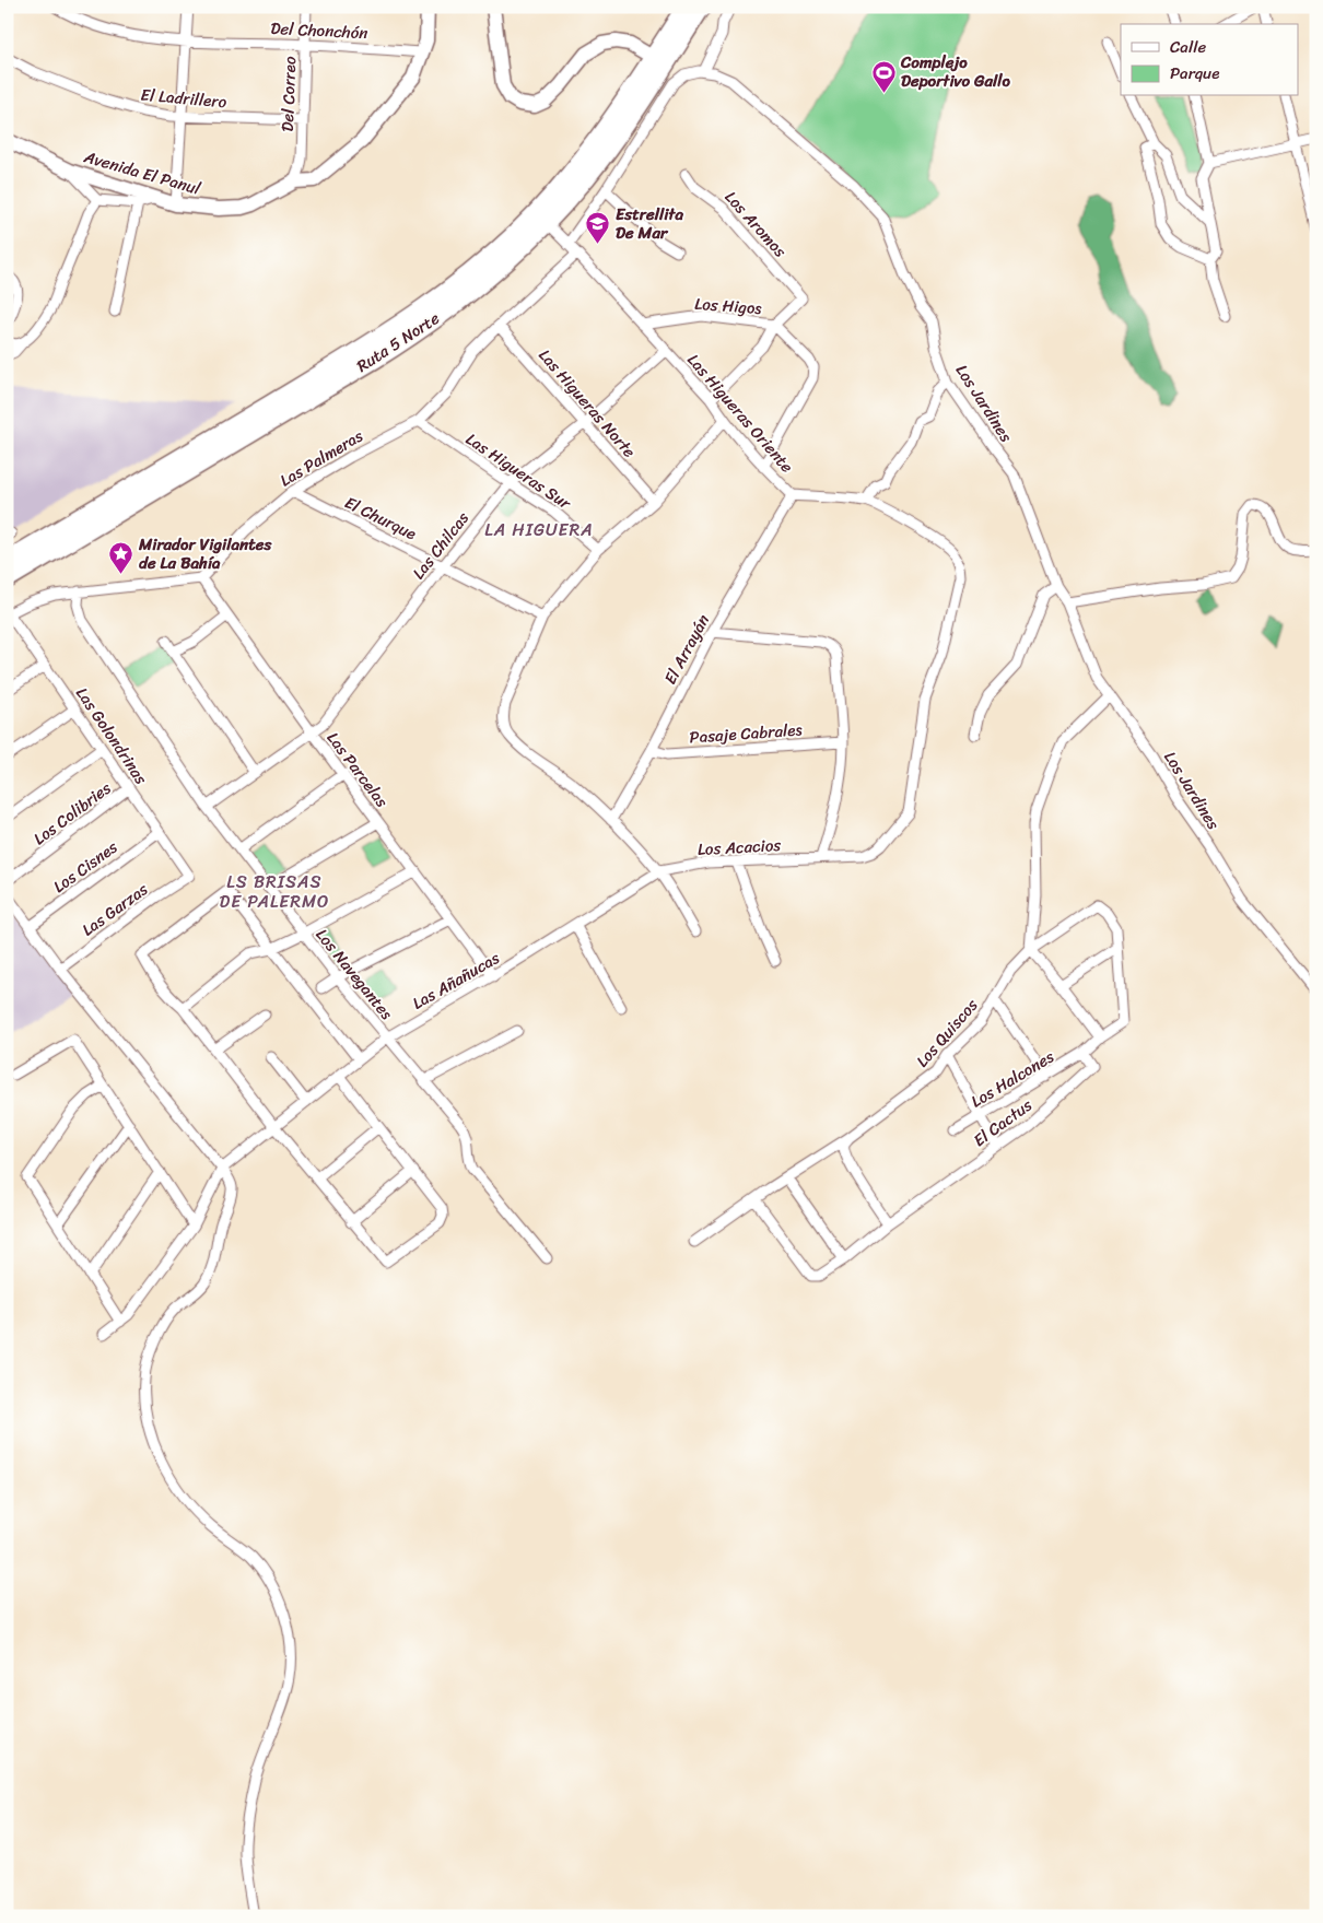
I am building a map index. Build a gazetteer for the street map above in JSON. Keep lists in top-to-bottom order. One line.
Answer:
{"streets":{"highway":["Ruta 5 Norte"],"street":["Del Chonchón","Del Correo","El Ladrillero","Avenida El Panul","Los Aromos","Los Higos","Las Higueras Norte","Los Jardines","Las Higueras Oriente","Las Palmeras","Las Higueras Sur","El Churque","Las Chilcas","El Arrayán","Pasaje Cabrales","Las Golondrinas","Las Parcelas","Los Colibries","Los Acacios","Los Cisnes","Las Garzas","Los Navegantes","Las Añañucas","Los Quiscos","Los Halcones","El Cactus"]},"crossings":[["Del Chonchón","Del Correo"],["Del Chonchón","Avenida El Panul"],["Del Correo","El Ladrillero"],["Del Correo","Avenida El Panul"],["Los Aromos","Los Higos"],["Los Higos","Las Higueras Oriente"],["Ruta 5 Norte","Las Higueras Oriente"],["Las Higueras Norte","Las Palmeras"],["Las Higueras Norte","Las Chilcas"],["Las Higueras Oriente","Las Palmeras"],["Las Higueras Oriente","Las Chilcas"],["Las Higueras Oriente","El Arrayán"],["Las Higueras Oriente","Los Acacios"],["Las Palmeras","Las Higueras Sur"],["Las Palmeras","El Churque"],["Las Palmeras","Las Parcelas"],["Las Higueras Sur","Las Chilcas"],["El Churque","Las Chilcas"],["Las Chilcas","Las Parcelas"],["Las Chilcas","Los Navegantes"],["El Arrayán","Pasaje Cabrales"],["Las Golondrinas","Los Colibries"],["Las Golondrinas","Los Cisnes"],["Las Golondrinas","Las Garzas"],["Las Parcelas","Las Añañucas"],["Los Acacios","Las Añañucas"],["Los Navegantes","Las Añañucas"],["Los Quiscos","El Cactus"],["Los Halcones","El Cactus"]],"districts":["LA HIGUERA","LS BRISAS DE PALERMO"],"places":{"sports":["Complejo Deportivo Gallo"],"school or university":["Estrellita De Mar"],"place":["Mirador Vigilantes de La Bahía"]},"legend":["Calle","Parque"]}
